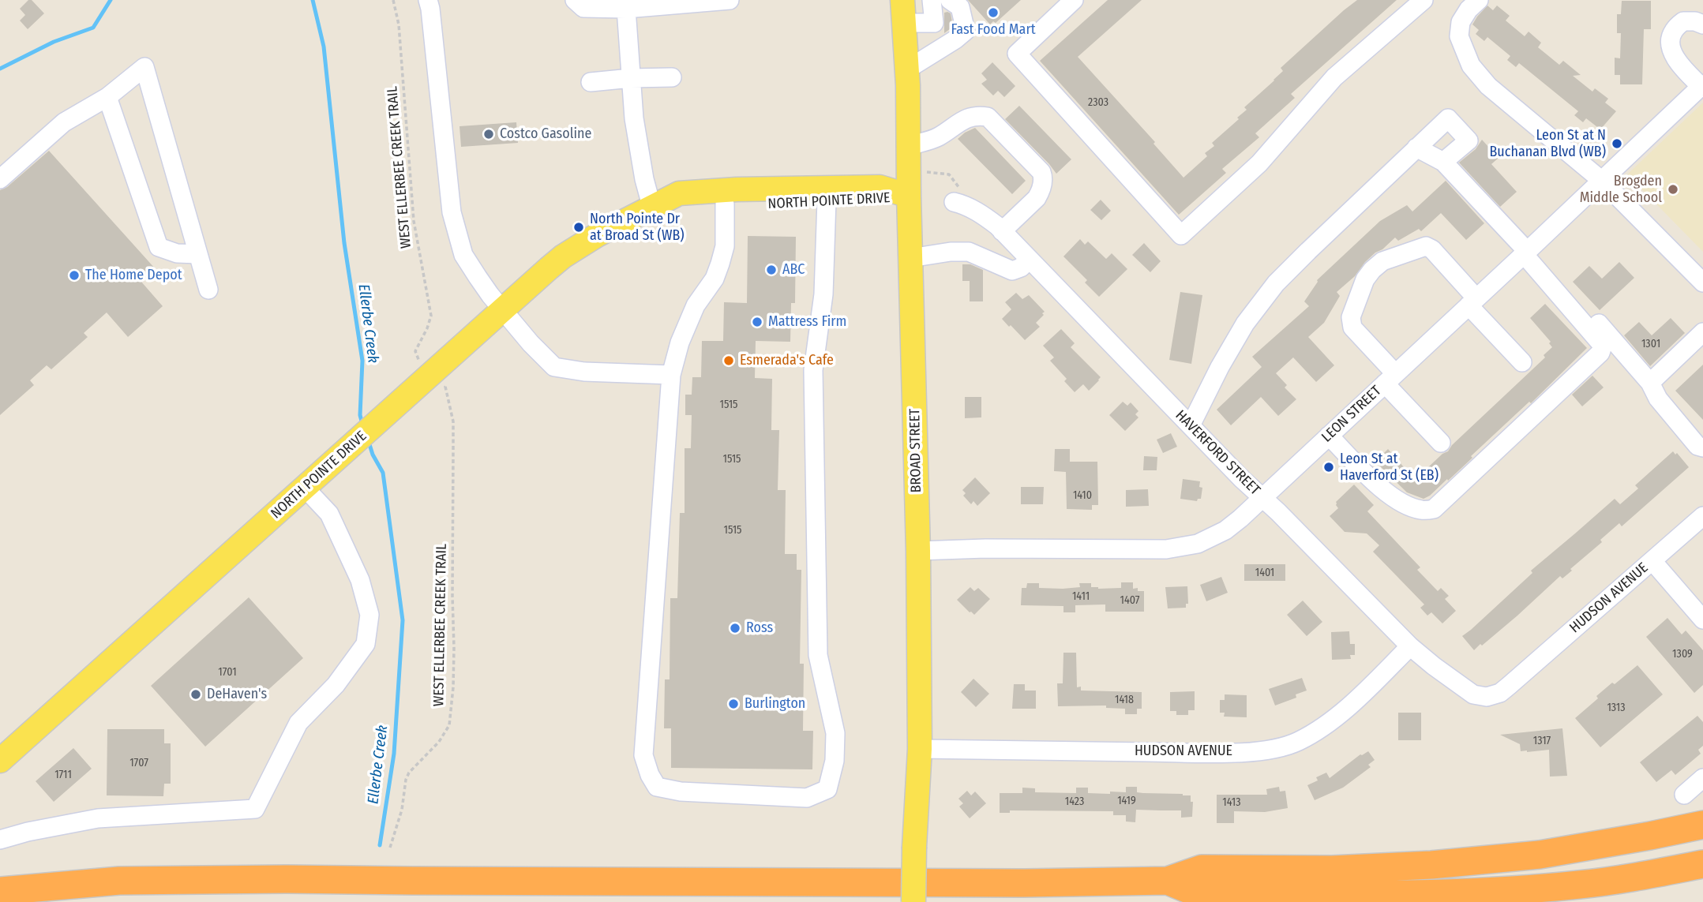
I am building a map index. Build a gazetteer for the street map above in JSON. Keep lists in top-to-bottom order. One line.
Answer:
{"streets":{"main road":["NORTH POINTE DRIVE","BROAD STREET"],"street":["LEON STREET","HAVERFORD STREET","HUDSON AVENUE"],"path":["WEST ELLERBEE CREEK TRAIL"]},"crossings":[["NORTH POINTE DRIVE","BROAD STREET"],["LEON STREET","BROAD STREET"],["LEON STREET","HAVERFORD STREET"],["BROAD STREET","HUDSON AVENUE"],["HAVERFORD STREET","HUDSON AVENUE"]],"water":["Ellerbe Creek"],"places":["Fast Food Mart","Costco Gasoline","Leon St at N Buchanan Blvd (WB)","Brogden Middle School","North Pointe Dr at Broad St (WB)","ABC","The Home Depot","Mattress Firm","Esmerada's Cafe","Leon St at Haverford St (EB)","Ross","DeHaven's","Burlington"],"house_numbers":["2303","1301","1515","1515","1410","1515","1401","1411","1407","1309","1701","1418","1313","1317","1707","1711","1419","1423","1413"]}
